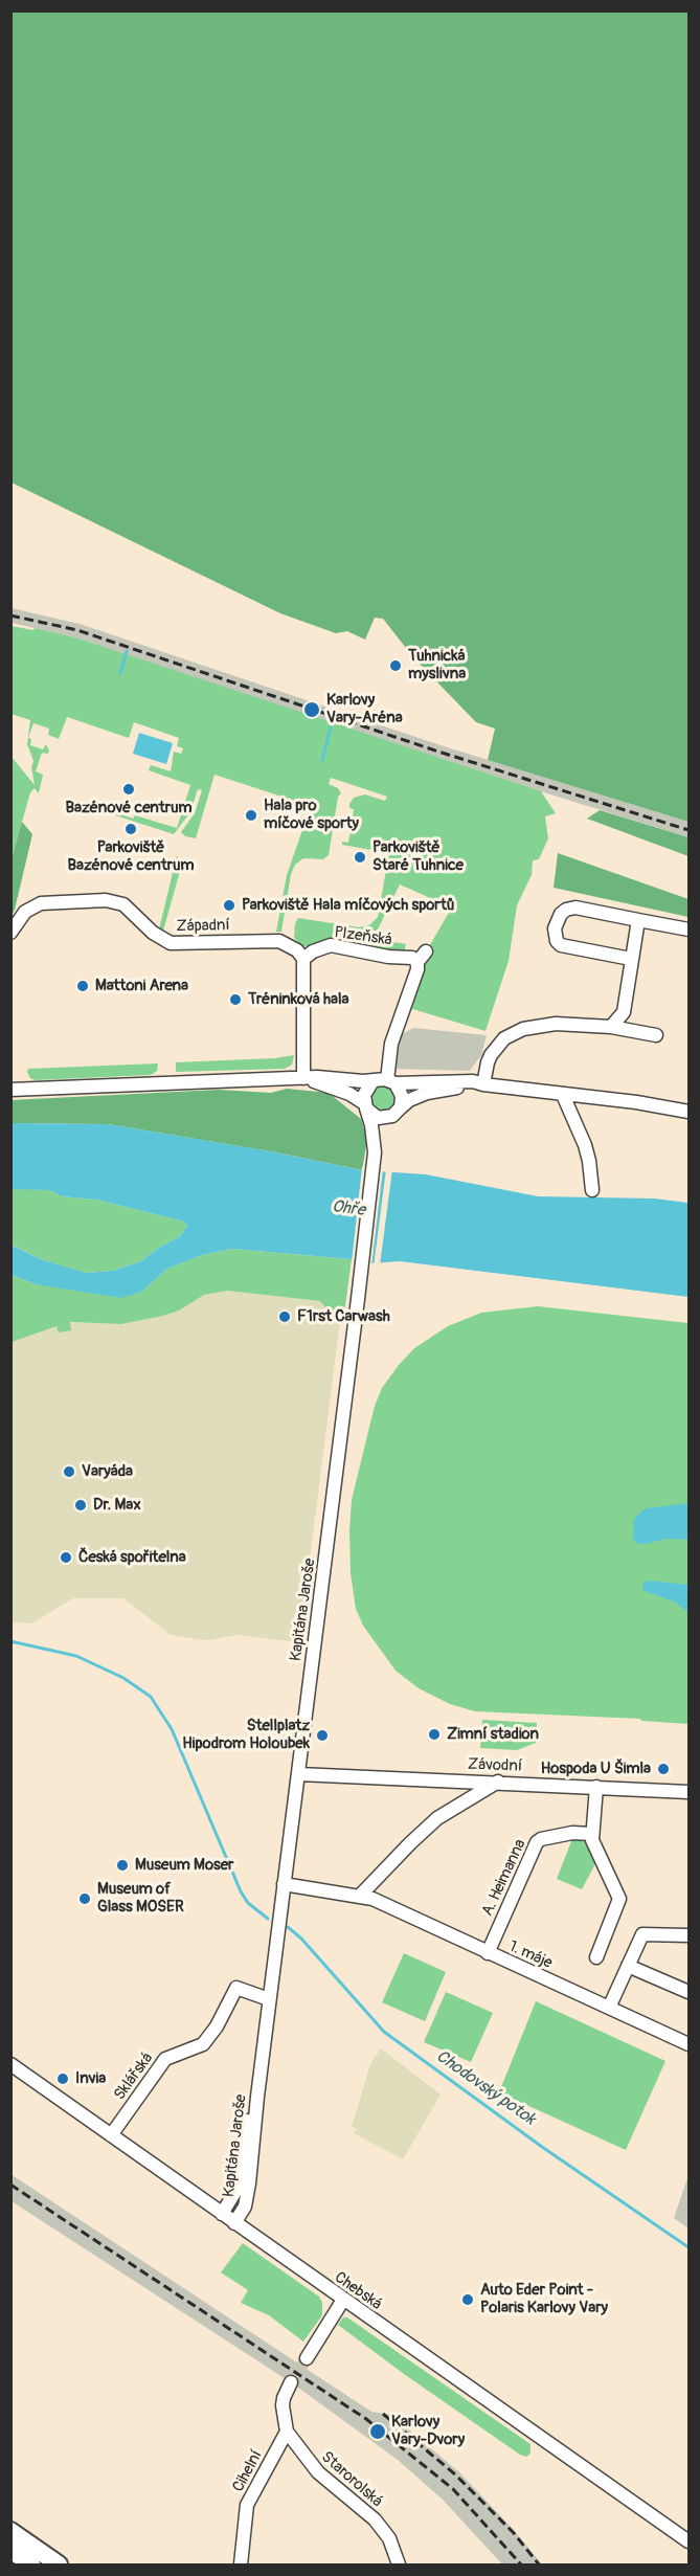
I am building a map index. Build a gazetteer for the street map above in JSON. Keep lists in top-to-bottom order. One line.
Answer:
{"streets":{"street":["Západní","Plzeňská","Kapitána Jaroše","Závodní","A. Heimanna","1. máje","Sklářská","Chebská","Cihelní","Starorolská"]},"crossings":[["Západní","Plzeňská"],["Plzeňská","Kapitána Jaroše"],["Kapitána Jaroše","Závodní"],["Kapitána Jaroše","1. máje"],["Kapitána Jaroše","Sklářská"],["Kapitána Jaroše","Chebská"],["A. Heimanna","1. máje"],["Sklářská","Chebská"],["Cihelní","Starorolská"]],"water":["Ohře","Chodovský potok"],"places":["Tuhnická myslivna","Karlovy Vary-Aréna","Bazénové centrum","Hala pro míčové sporty","Parkoviště Bazénové centrum","Parkoviště Staré Tuhnice","Parkoviště Hala míčových sportů","Mattoni Arena","Tréninková hala","F1rst Carwash","Varyáda","Dr. Max","Česká spořitelna","Zimní stadion","Stellplatz Hipodrom Holoubek","Hospoda U Šimla","Museum Moser","Museum of Glass MOSER","Invia","Auto Eder Point - Polaris Karlovy Vary","Karlovy Vary-Dvory"]}
